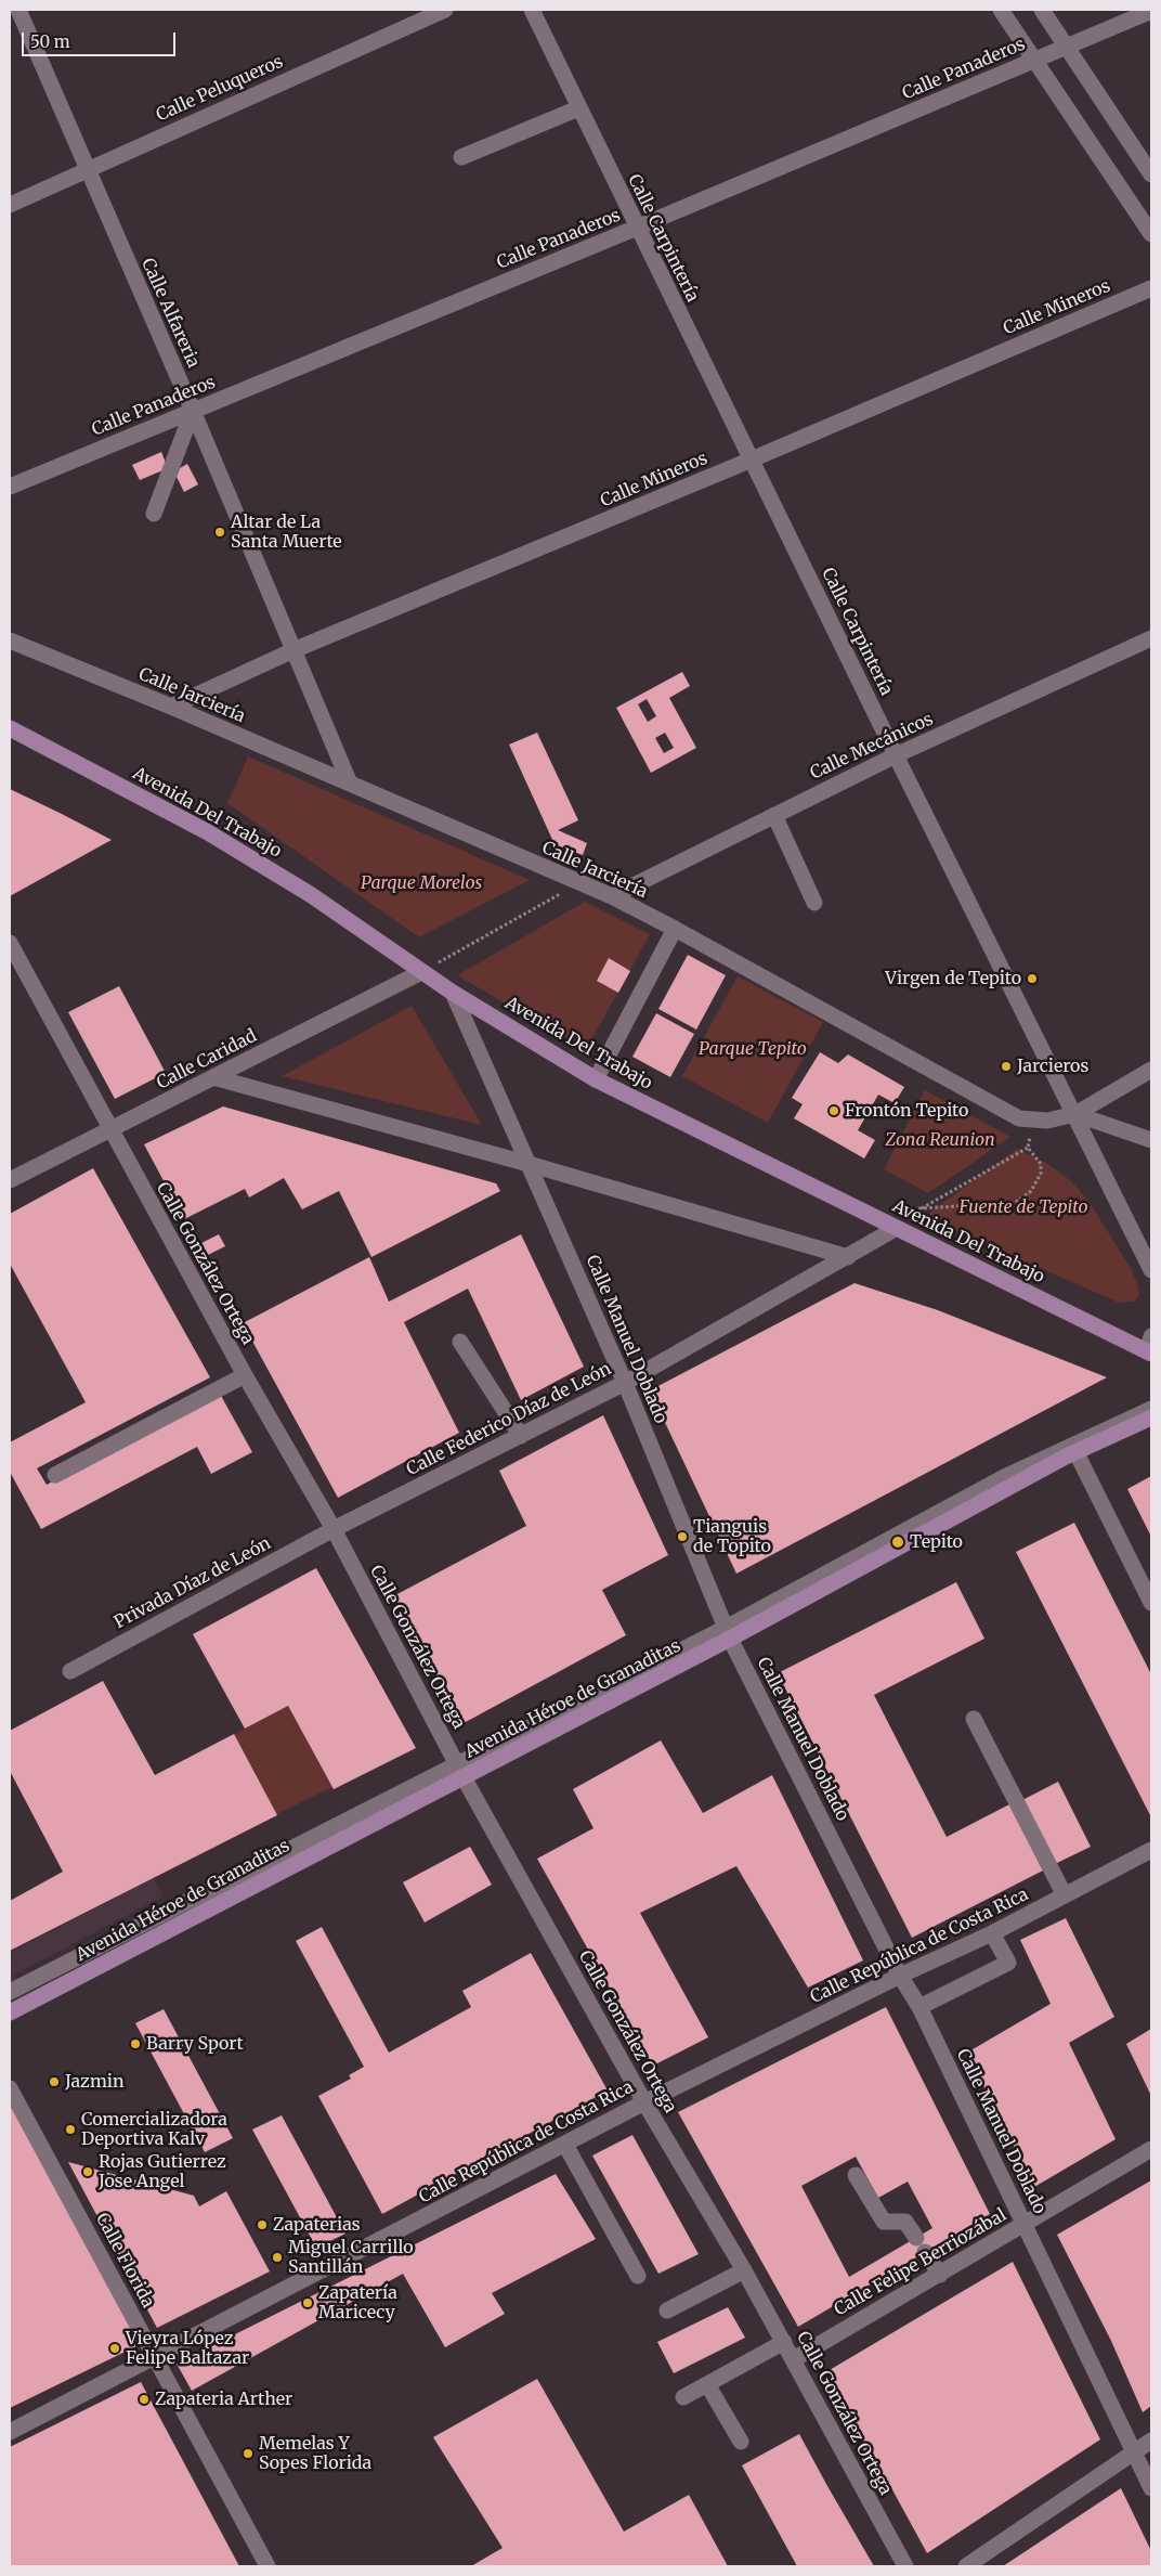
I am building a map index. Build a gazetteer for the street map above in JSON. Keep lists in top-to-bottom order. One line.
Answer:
{"streets":{"main road":["Avenida Del Trabajo","Avenida Héroe de Granaditas"],"street":["Calle Panaderos","Calle Peluqueros","Calle Carpintería","Calle Mineros","Calle Alfareria","Calle Jarciería","Calle Mecánicos","Calle Caridad","Calle González Ortega","Calle Manuel Doblado","Calle Federico Díaz de León","Privada Díaz de León","Calle República de Costa Rica","Calle Florida","Calle Felipe Berriozábal"]},"crossings":[["Calle Panaderos","Calle Carpintería"],["Calle Panaderos","Calle Alfareria"],["Calle Peluqueros","Calle Alfareria"],["Calle Carpintería","Calle Mineros"],["Calle Carpintería","Calle Mecánicos"],["Calle Mineros","Calle Alfareria"],["Calle Mineros","Calle Jarciería"],["Calle Alfareria","Calle Jarciería"],["Calle Jarciería","Calle Mecánicos"],["Avenida Del Trabajo","Calle Caridad"],["Avenida Del Trabajo","Calle Manuel Doblado"],["Avenida Del Trabajo","Calle Federico Díaz de León"],["Calle Caridad","Calle González Ortega"],["Calle González Ortega","Calle Federico Díaz de León"],["Calle González Ortega","Privada Díaz de León"],["Calle González Ortega","Avenida Héroe de Granaditas"],["Calle González Ortega","Calle República de Costa Rica"],["Calle González Ortega","Calle Felipe Berriozábal"],["Calle Manuel Doblado","Calle Federico Díaz de León"],["Calle Manuel Doblado","Avenida Héroe de Granaditas"],["Calle Manuel Doblado","Calle República de Costa Rica"],["Calle Manuel Doblado","Calle Felipe Berriozábal"],["Calle Federico Díaz de León","Privada Díaz de León"],["Calle República de Costa Rica","Calle Florida"]],"parks":["Parque Morelos","Parque Tepito","Zona Reunion","Fuente de Tepito"],"places":["Altar de La Santa Muerte","Virgen de Tepito","Jarcieros","Frontón Tepito","Tianguis de Topito","Tepito","Barry Sport","Jazmin","Comercializadora Deportiva Kalv","Rojas Gutierrez Jose Angel","Zapaterias","Miguel Carrillo Santillán","Zapatería Maricecy","Vieyra López Felipe Baltazar","Zapateria Arther","Memelas Y Sopes Florida"],"scale_bar":"50 m"}
